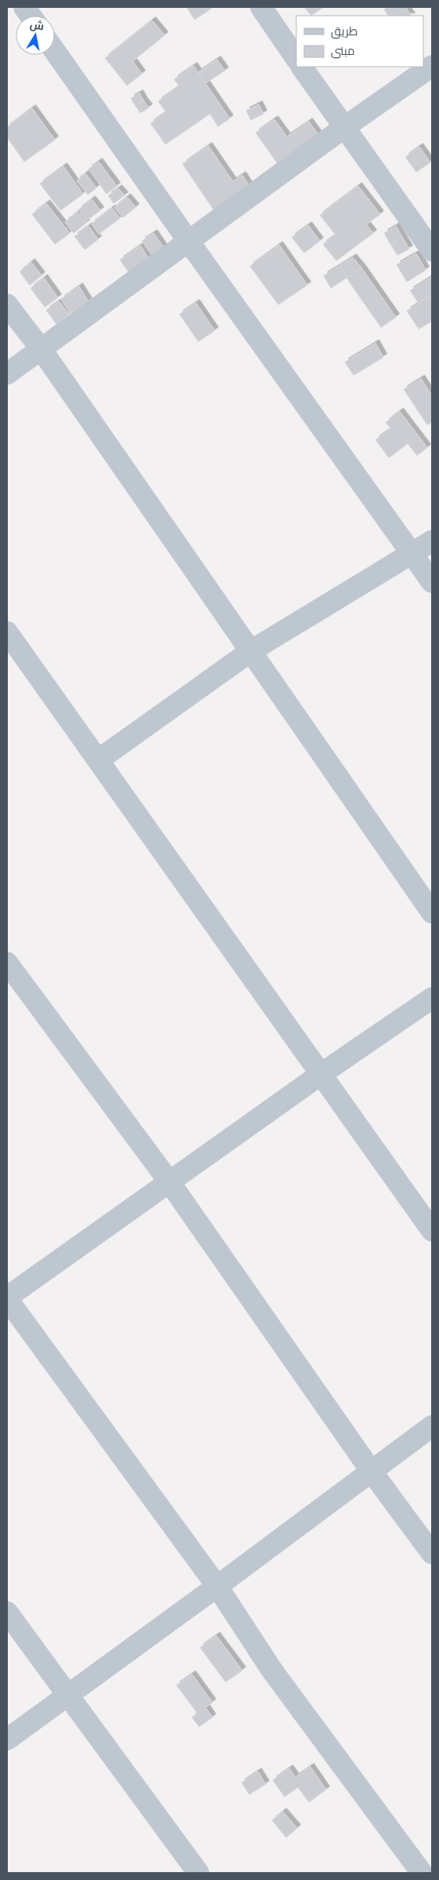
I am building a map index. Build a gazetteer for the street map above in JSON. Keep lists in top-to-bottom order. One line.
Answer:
{"legend":["طريق","مبنى"],"north":"top"}
